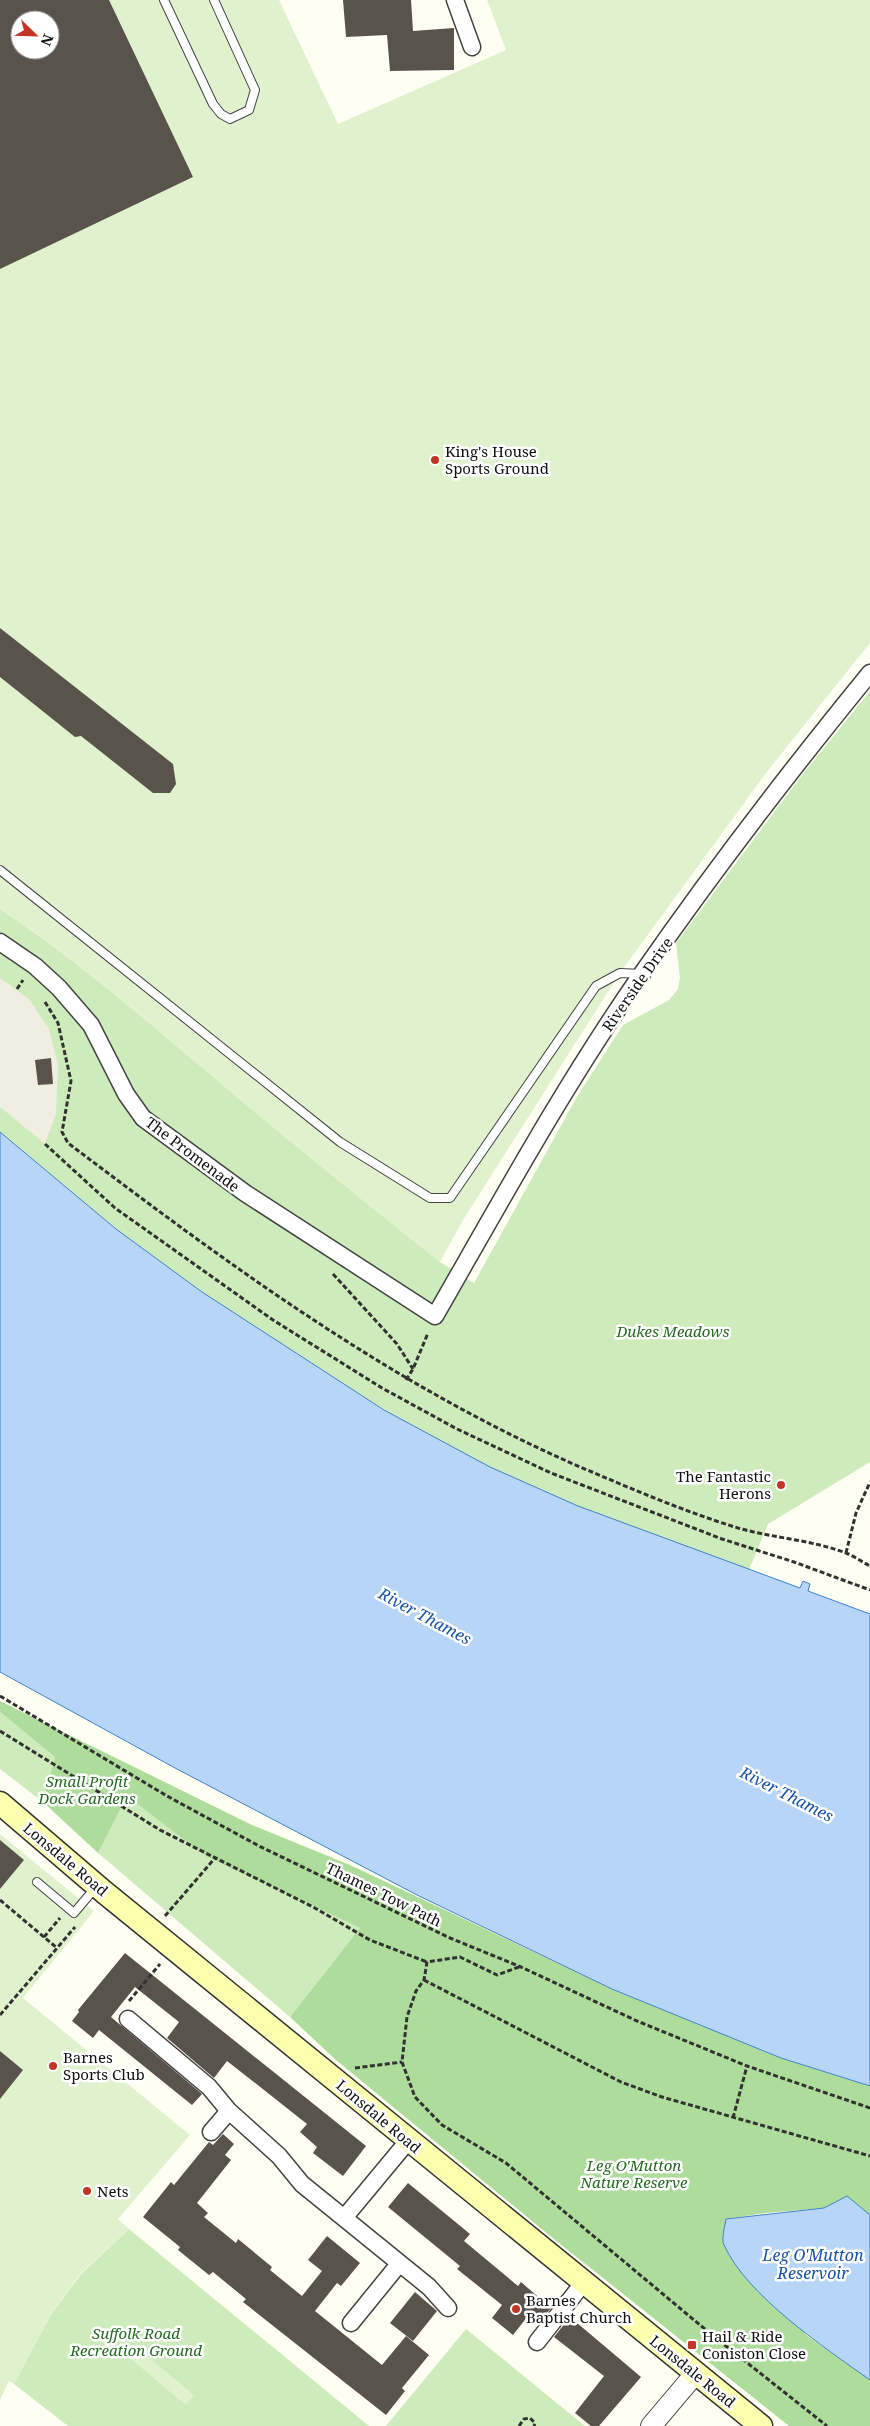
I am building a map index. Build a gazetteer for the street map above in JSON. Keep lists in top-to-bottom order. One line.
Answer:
{"streets":{"main road":["Lonsdale Road"],"street":["Riverside Drive","The Promenade"],"path":["Thames Tow Path"]},"crossings":[["Riverside Drive","The Promenade"]],"water":["River Thames","Leg O'Mutton Reservoir"],"parks":["Dukes Meadows","Small Profit Dock Gardens","Leg O'Mutton Nature Reserve","Suffolk Road Recreation Ground"],"places":{"other":["King's House Sports Ground","The Fantastic Herons","Barnes Sports Club","Nets","Barnes Baptist Church"],"transit":["Hail & Ride Coniston Close"]},"north":"bottom right"}
